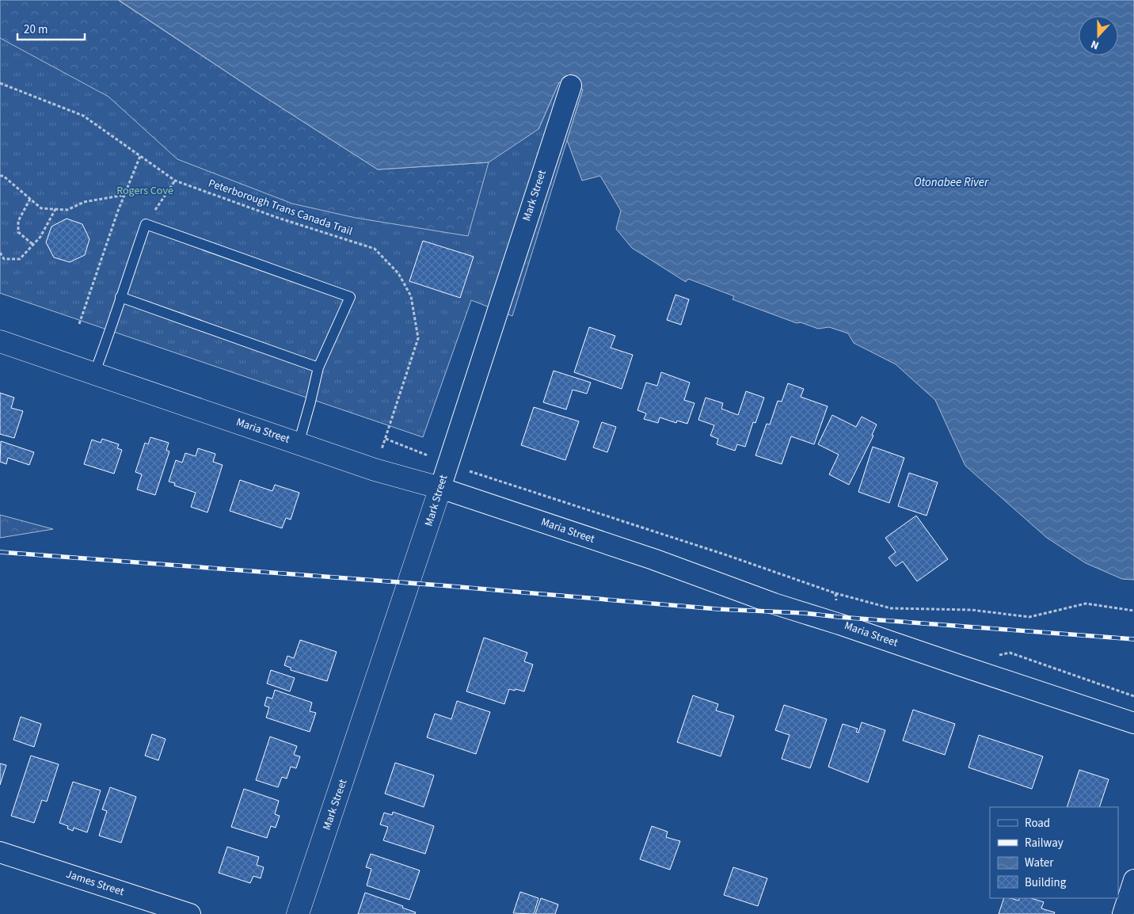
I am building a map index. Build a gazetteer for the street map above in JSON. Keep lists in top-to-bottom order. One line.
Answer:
{"streets":{"street":["Mark Street","Maria Street","James Street"],"path":["Peterborough Trans Canada Trail"]},"crossings":[["Mark Street","Peterborough Trans Canada Trail"],["Mark Street","Maria Street"]],"water":["Otonabee River"],"parks":["Rogers Cove"],"legend":["Road","Railway","Water","Building"],"scale_bar":"20 m","north":"bottom"}
